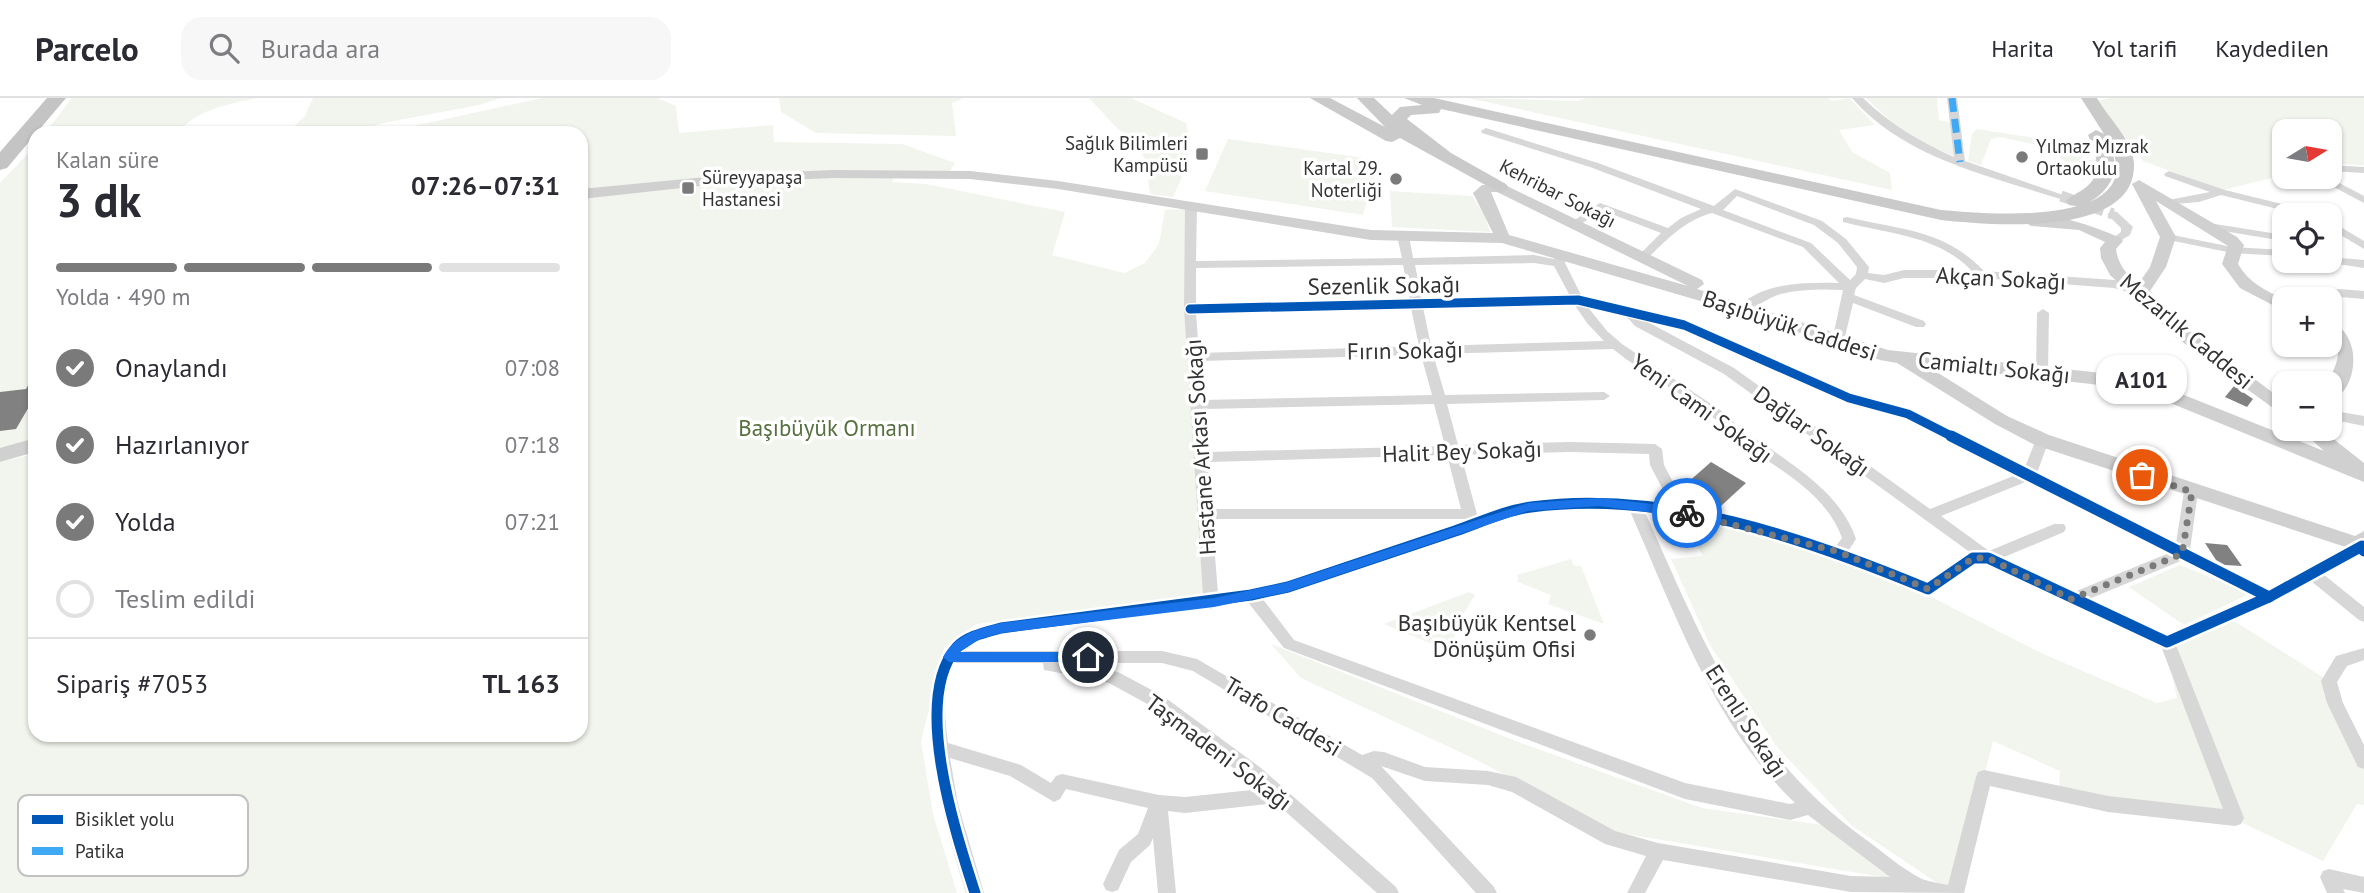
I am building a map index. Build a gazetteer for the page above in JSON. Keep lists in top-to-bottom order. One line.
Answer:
{"streets":{"main road":["Kehribar Sokağı","Başıbüyük Caddesi","Mezarlık Caddesi","Camialtı Sokağı"],"street":["Akçan Sokağı","Sezenlik Sokağı","Fırın Sokağı","Yeni Cami Sokağı","Dağlar Sokağı","Hastane Arkası Sokağı","Halit Bey Sokağı","Trafo Caddesi","Erenli Sokağı","Taşmadeni Sokağı"]},"crossings":[["Kehribar Sokağı","Başıbüyük Caddesi"],["Akçan Sokağı","Mezarlık Caddesi"],["Sezenlik Sokağı","Yeni Cami Sokağı"],["Sezenlik Sokağı","Dağlar Sokağı"],["Sezenlik Sokağı","Hastane Arkası Sokağı"],["Başıbüyük Caddesi","Camialtı Sokağı"],["Başıbüyük Caddesi","Yeni Cami Sokağı"],["Başıbüyük Caddesi","Hastane Arkası Sokağı"],["Fırın Sokağı","Yeni Cami Sokağı"],["Fırın Sokağı","Hastane Arkası Sokağı"],["Hastane Arkası Sokağı","Halit Bey Sokağı"],["Trafo Caddesi","Taşmadeni Sokağı"]],"parks":["Başıbüyük Ormanı"],"places":{"transit":["Sağlık Bilimleri Kampüsü","Süreyyapaşa Hastanesi"],"other":["Yılmaz Mızrak Ortaokulu","Kartal 29. Noterliği","A101","Başıbüyük Kentsel Dönüşüm Ofisi"]},"legend":["Bisiklet yolu","Patika"],"north":"right","page":{"header":"Parcelo","search":"Burada ara","nav":["Harita","Yol tarifi","Kaydedilen"],"map_buttons":["+","−"],"heading":["3 dk","Kalan süre","07:26–07:31"],"panel":["Sipariş #7053","TL 163"],"bar":"Yolda · 490 m","list":[["Onaylandı","07:08"],["Hazırlanıyor","07:18"],["Yolda","07:21"],"Teslim edildi"],"bubble":"A101"}}
